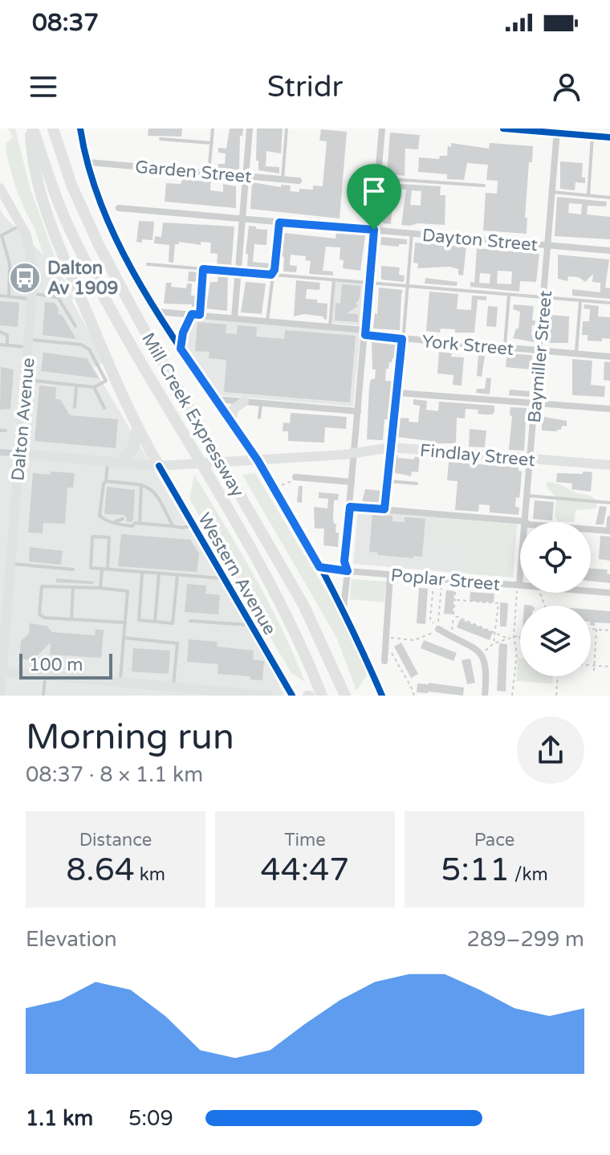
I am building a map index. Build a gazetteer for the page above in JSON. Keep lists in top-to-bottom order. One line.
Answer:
{"streets":{"highway":["Mill Creek Expressway"],"main road":["Dalton Avenue","Findlay Street","Western Avenue"],"street":["Garden Street","Dayton Street","York Street","Baymiller Street","Poplar Street"]},"crossings":[["Dayton Street","Baymiller Street"],["York Street","Baymiller Street"],["Baymiller Street","Findlay Street"],["Baymiller Street","Poplar Street"],["Dalton Avenue","Findlay Street"],["Findlay Street","Western Avenue"]],"places":{"bus stop":["Dalton Av 1909"]},"scale_bar":"100 m","page":{"status":"08:37","header":"Stridr","scale":"100 m","heading":["Morning run","08:37 · 8 × 1.1 km"],"stats":[["Distance","8.64 km"],["Time","44:47"],["Pace","5:11 /km"]],"chart":["Elevation","289–299 m"],"list":[{"name":"1.1 km","note":"5:09"}]}}
